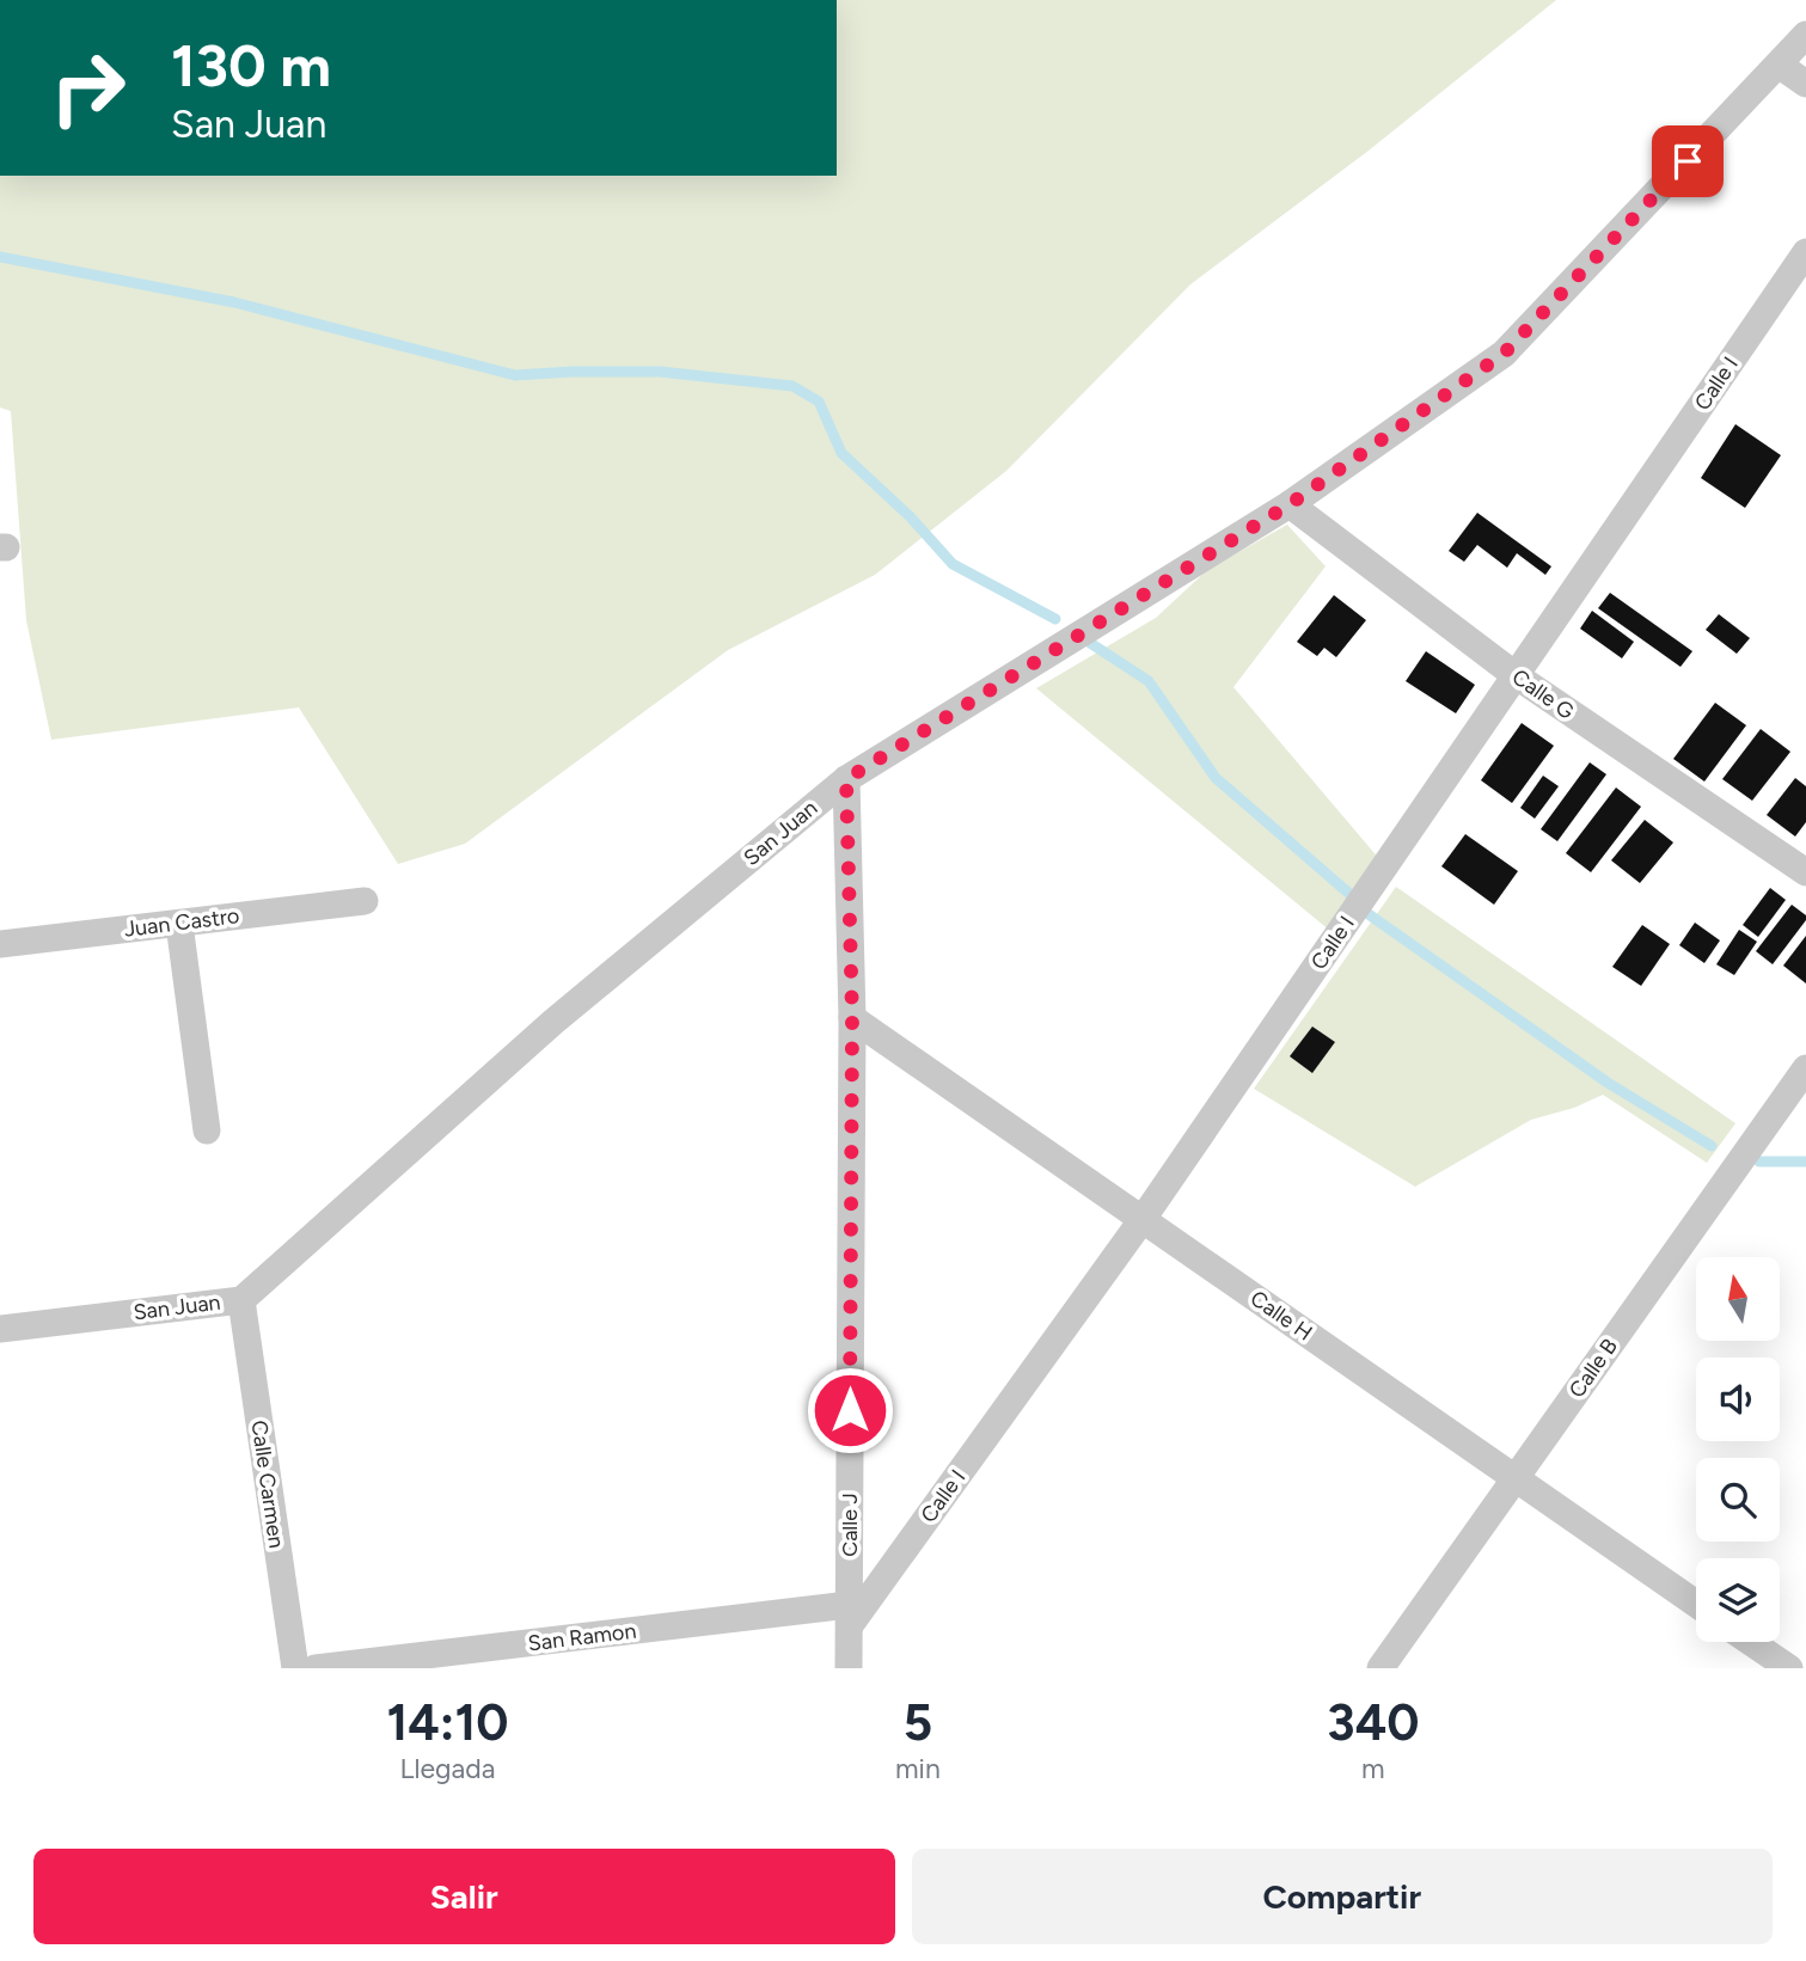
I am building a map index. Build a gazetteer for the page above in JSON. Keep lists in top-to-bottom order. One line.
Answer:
{"streets":{"street":["Calle I","Calle G","San Juan","Juan Castro","Calle H","Calle B","Calle Carmen","Calle J","San Ramon"]},"crossings":[["Calle I","Calle G"],["Calle I","Calle H"],["Calle I","Calle J"],["Calle I","San Ramon"],["Calle G","San Juan"],["San Juan","Calle Carmen"],["San Juan","Calle J"],["Calle H","Calle B"],["Calle H","Calle J"],["Calle J","San Ramon"]],"north":"top","page":{"turn":["130 m","San Juan"],"eta":["14:10","Llegada","5","min","340","m"],"buttons":["Salir","Compartir"]}}
